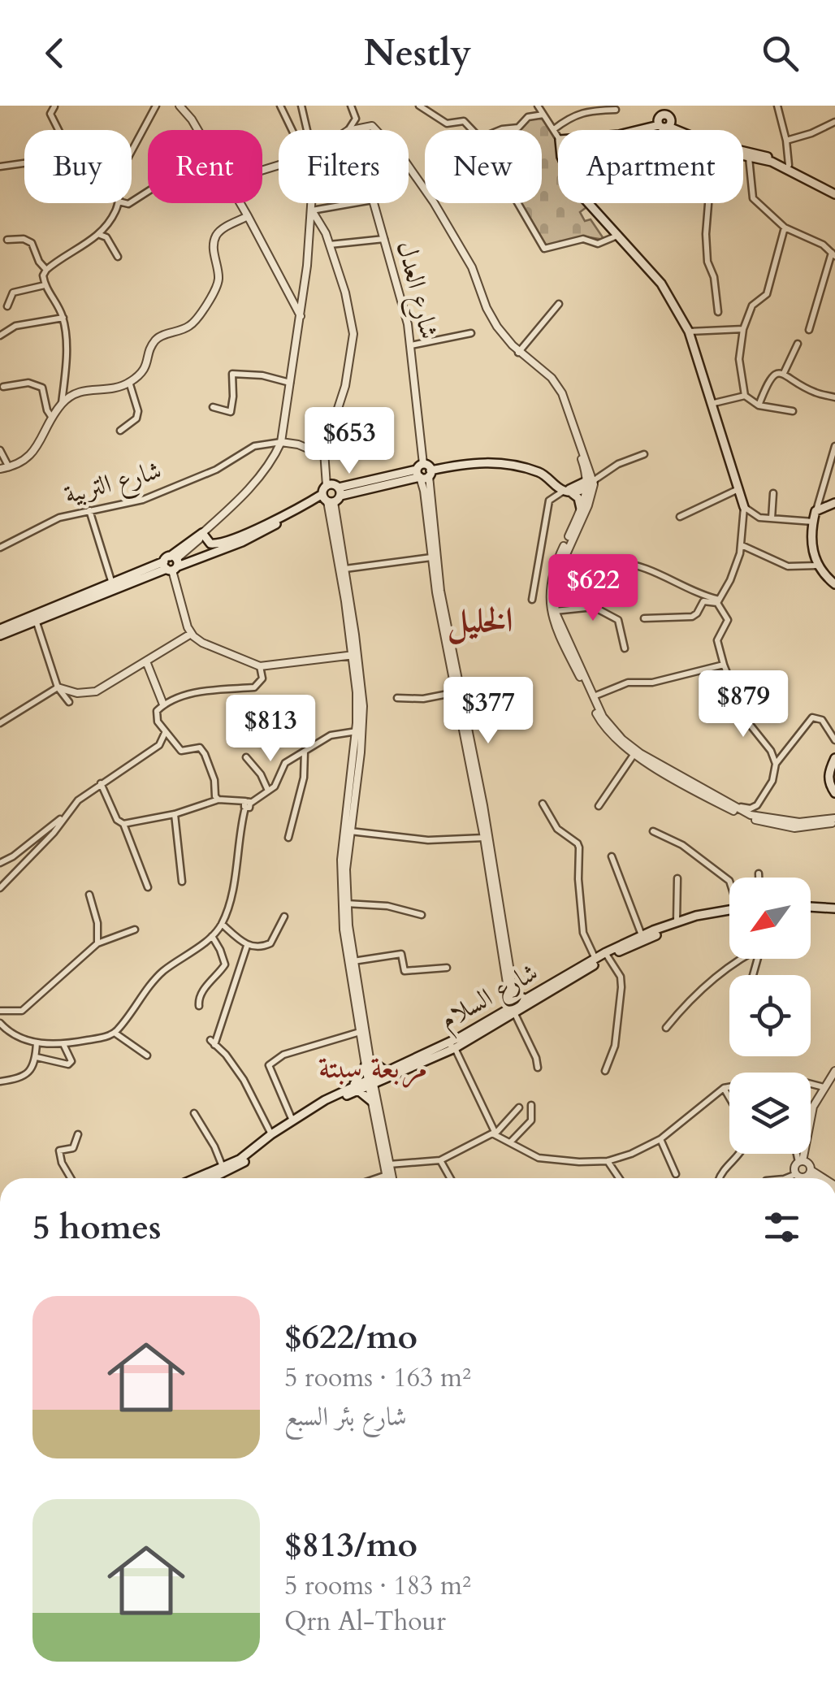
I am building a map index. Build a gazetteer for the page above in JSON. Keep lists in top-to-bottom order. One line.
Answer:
{"streets":{"main road":["شارع السلام"],"street":["شارع العدل","شارع التربية"]},"districts":["الخليل","مربعة سبتة"],"north":"bottom left","page":{"header":"Nestly","chip":["Buy","Rent","Filters","New","Apartment"],"price":["$653","$622","$879","$377","$813"],"heading":"5 homes","list":[{"name":"$622/mo","note":"5 rooms · 163 m² · شارع بئر السبع"},{"name":"$813/mo","note":"5 rooms · 183 m² · Qrn Al-Thour"}]}}
